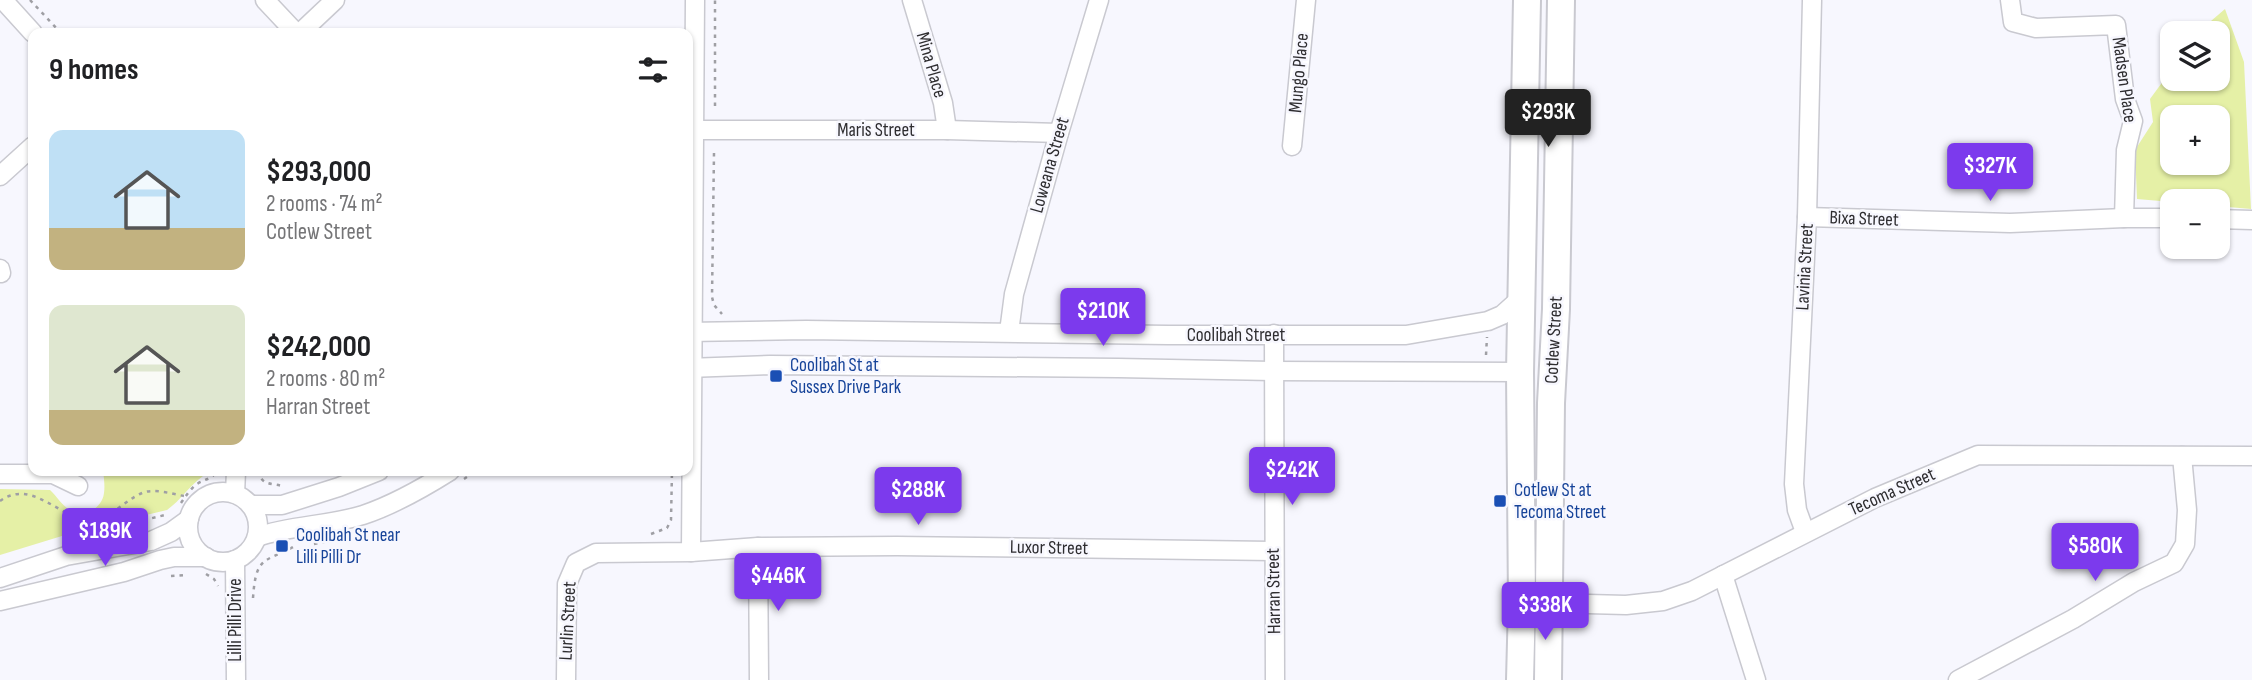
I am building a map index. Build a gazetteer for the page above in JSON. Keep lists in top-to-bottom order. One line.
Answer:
{"streets":{"main road":["Cotlew Street"],"street":["Mina Place","Mungo Place","Madsen Place","Maris Street","Loweana Street","Bixa Street","Lavinia Street","Coolibah Street","Tecoma Street","Luxor Street","Harran Street","Lilli Pilli Drive","Lurlin Street"]},"crossings":[["Mina Place","Maris Street"],["Madsen Place","Bixa Street"],["Maris Street","Loweana Street"],["Loweana Street","Coolibah Street"],["Bixa Street","Lavinia Street"],["Lavinia Street","Tecoma Street"],["Coolibah Street","Cotlew Street"],["Coolibah Street","Harran Street"],["Cotlew Street","Tecoma Street"],["Luxor Street","Harran Street"],["Luxor Street","Lurlin Street"]],"places":{"transit":["Coolibah St at Sussex Drive Park","Cotlew St at Tecoma Street","Coolibah St near Lilli Pilli Dr"]},"page":{"map_buttons":["+","−"],"heading":"9 homes","price":["$293K","$327K","$210K","$242K","$288K","$189K","$580K","$446K","$338K"],"list":[{"name":"$293,000","note":"2 rooms · 74 m² · Cotlew Street"},{"name":"$242,000","note":"2 rooms · 80 m² · Harran Street"}]}}
